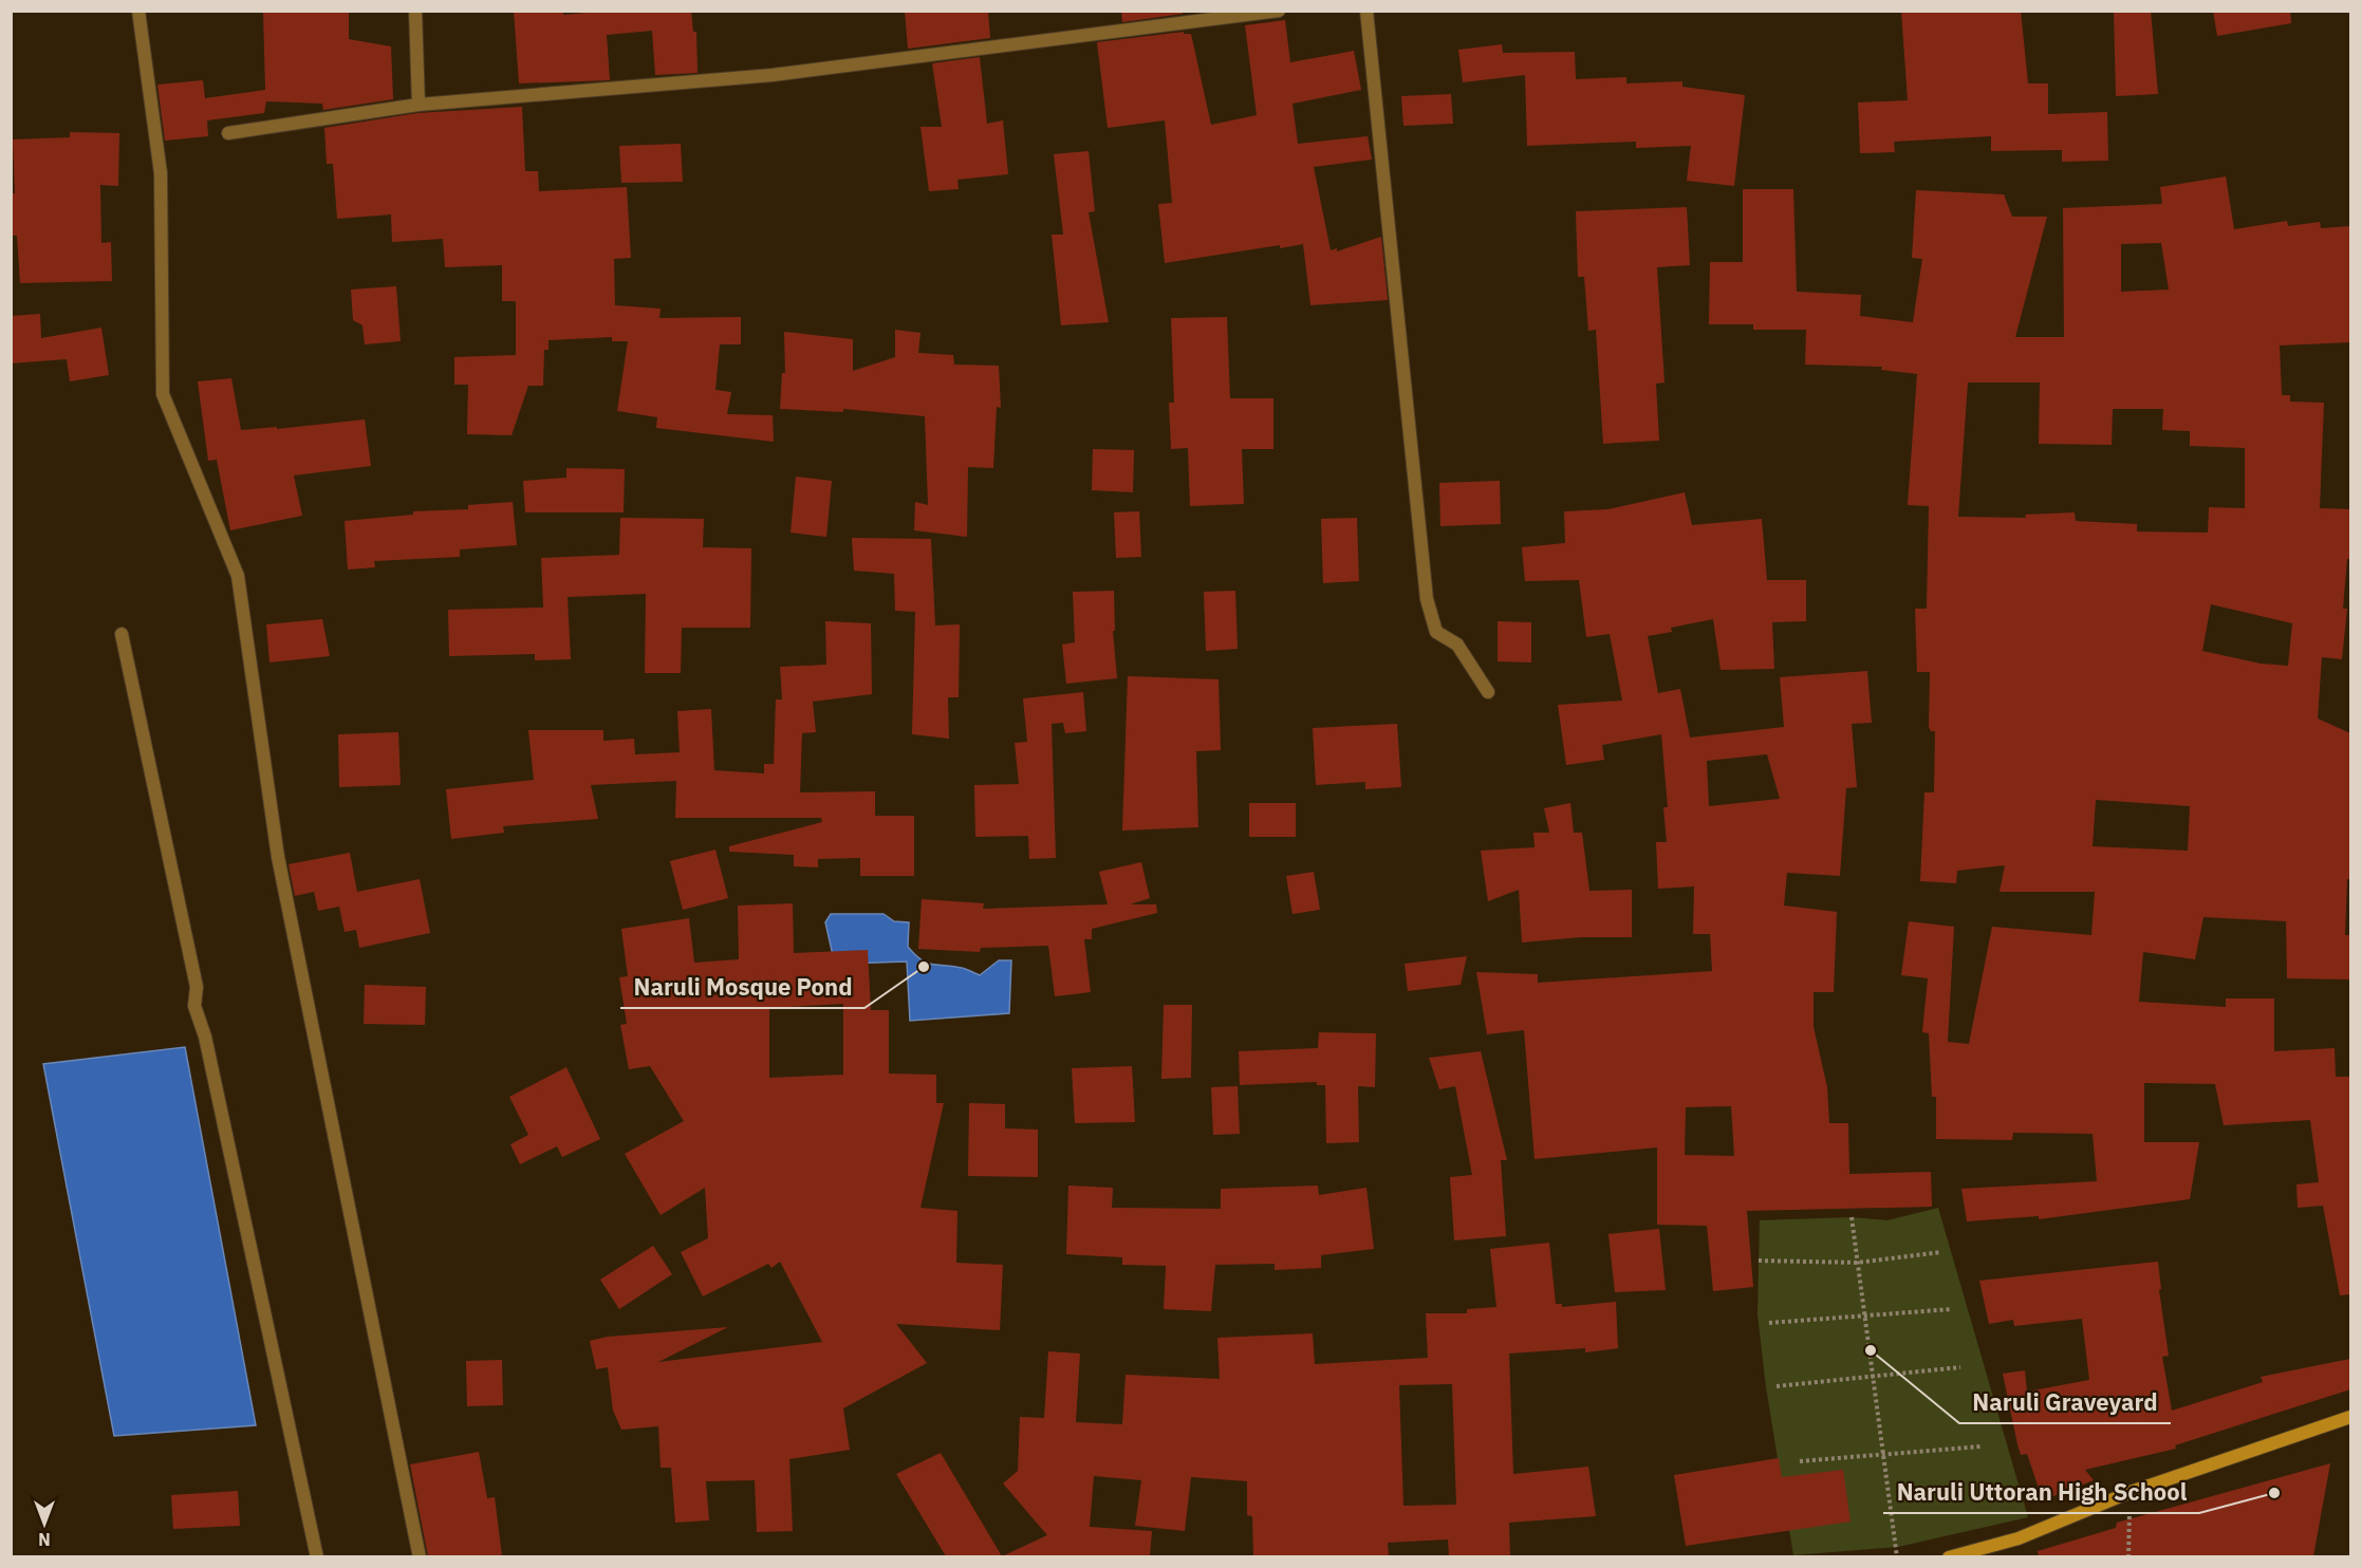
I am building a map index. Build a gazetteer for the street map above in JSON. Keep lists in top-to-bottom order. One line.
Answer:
{"places":["Naruli Mosque Pond","Naruli Graveyard","Naruli Uttoran High School"],"north":"bottom"}
